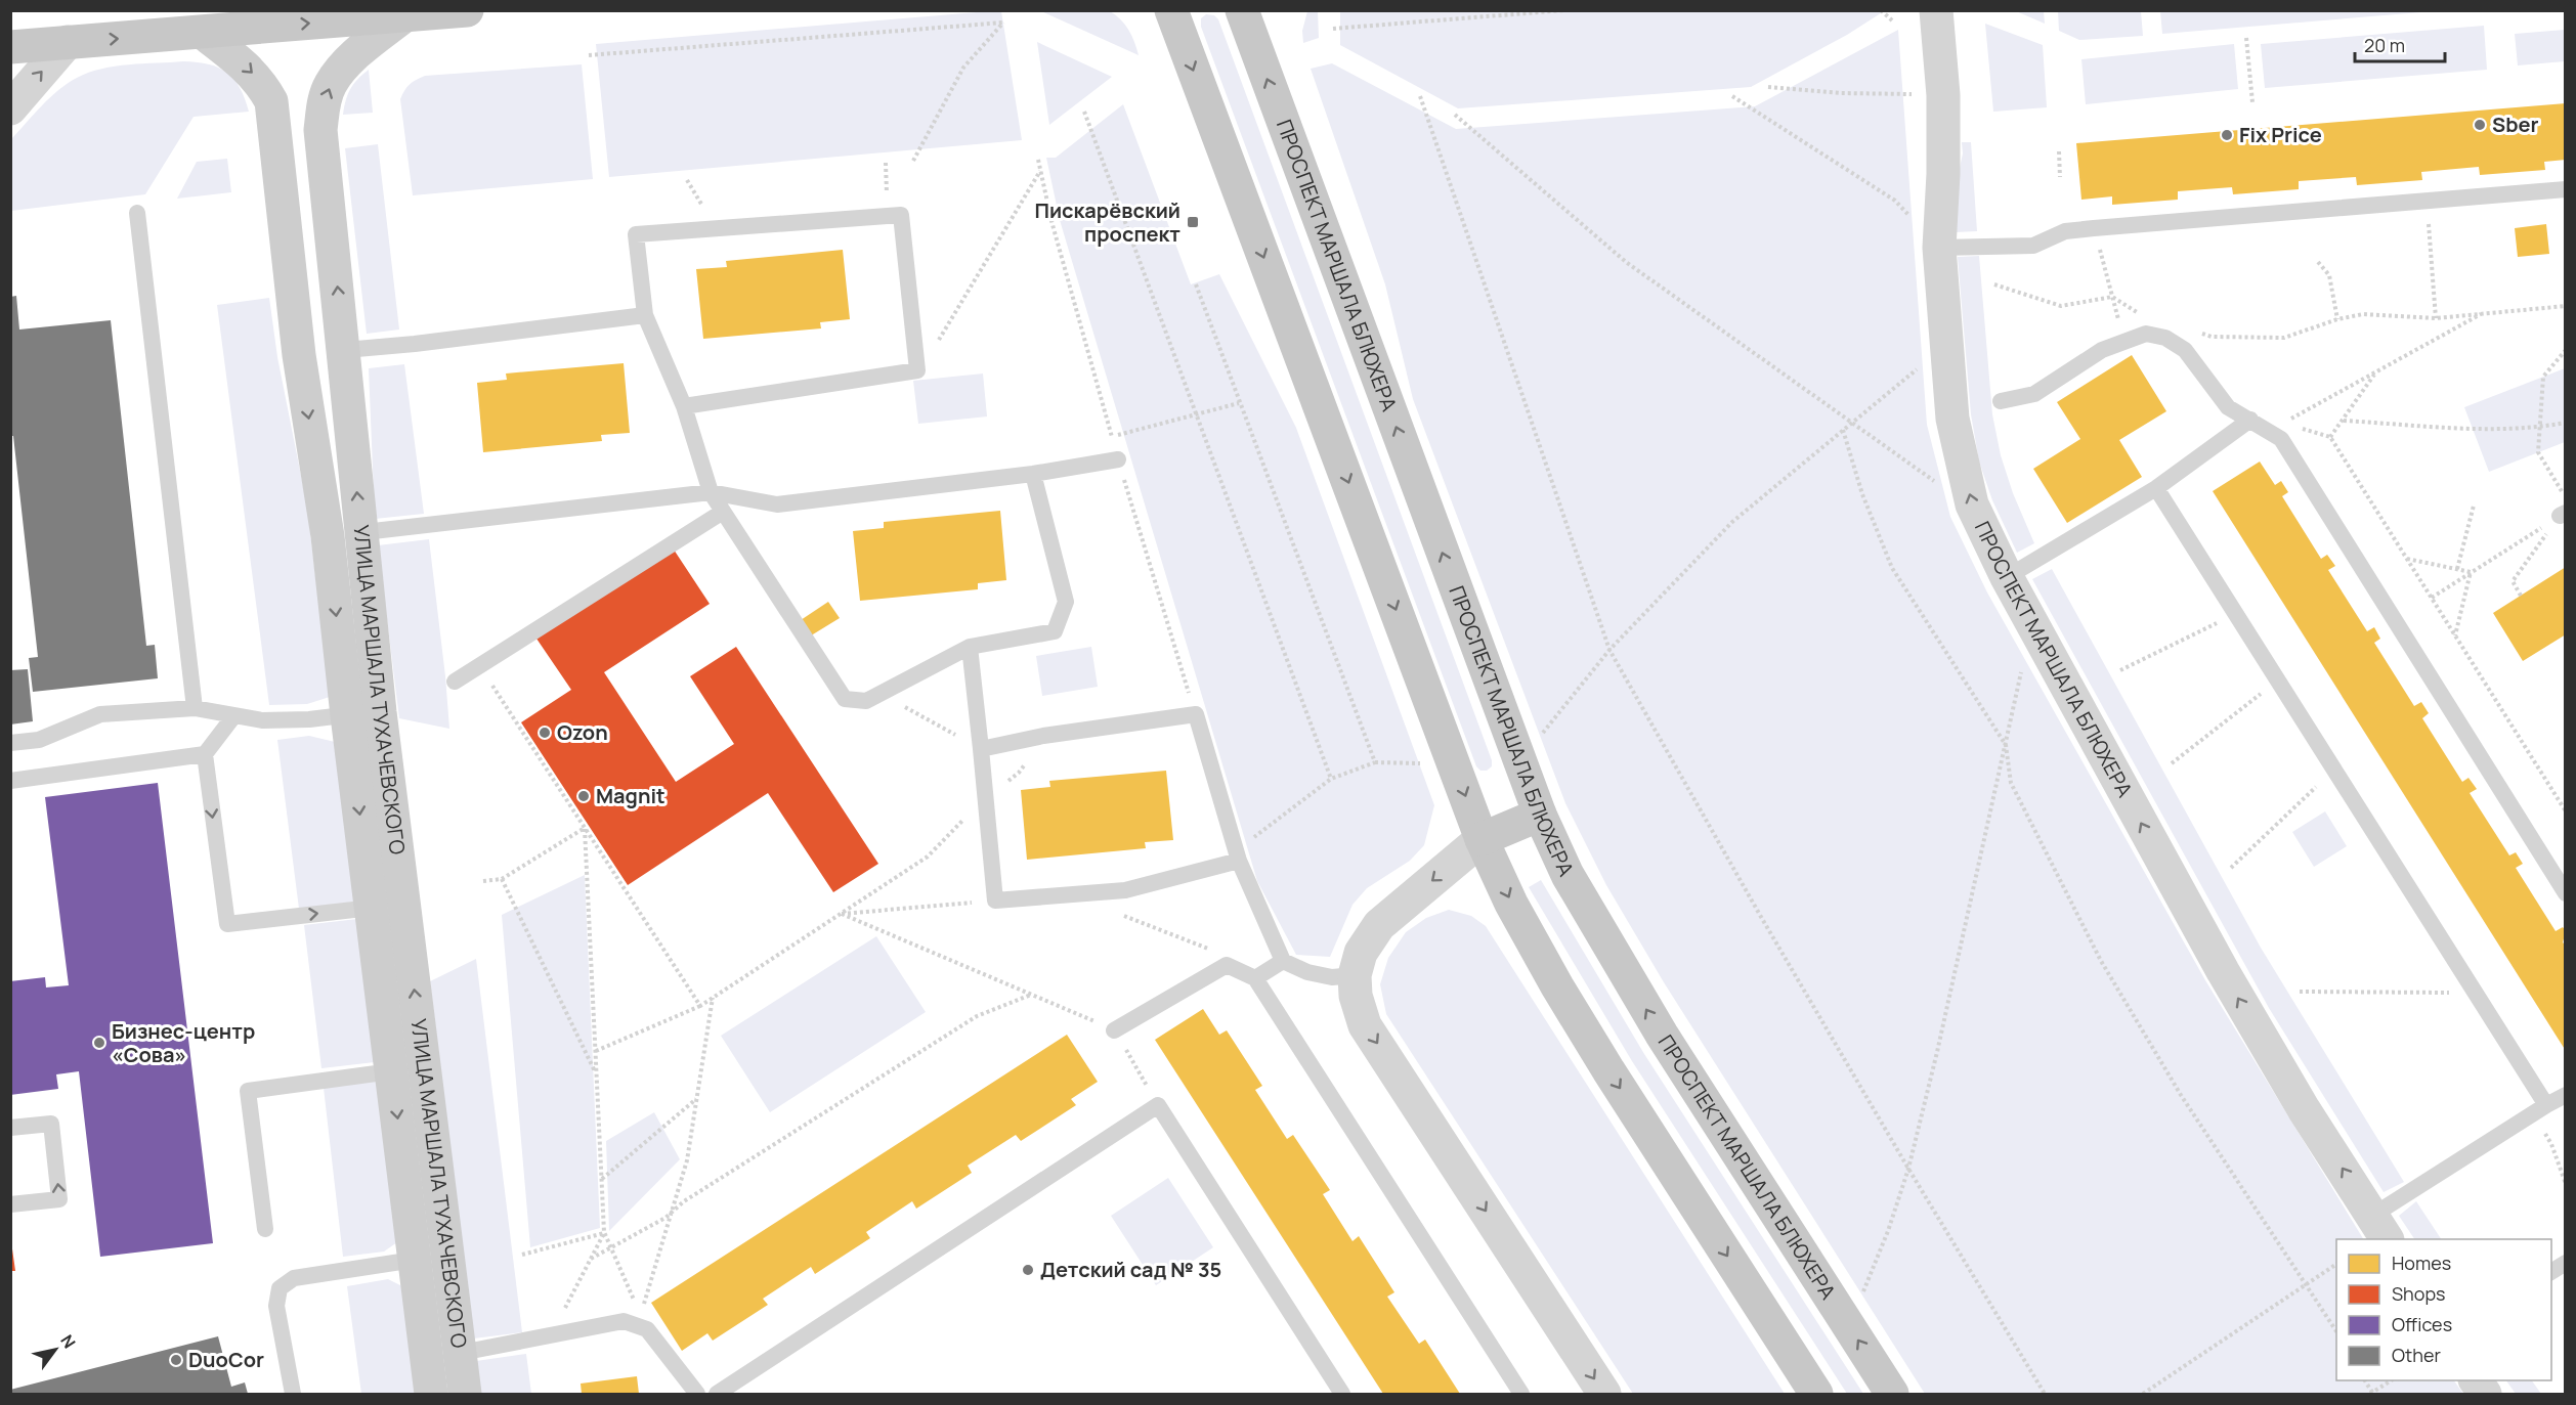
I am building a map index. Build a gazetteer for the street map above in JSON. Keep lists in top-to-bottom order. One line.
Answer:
{"streets":{"main road":["ПРОСПЕКТ МАРШАЛА БЛЮХЕРА"],"street":["УЛИЦА МАРШАЛА ТУХАЧЕВСКОГО"]},"places":{"other":["Sber","Fix Price","Ozon","Magnit","Бизнес-центр «Сова»","Детский сад № 35","DuoCor"],"transit":["Пискарёвский проспект"]},"legend":["Homes","Shops","Offices","Other"],"scale_bar":"20 m","north":"top right"}
